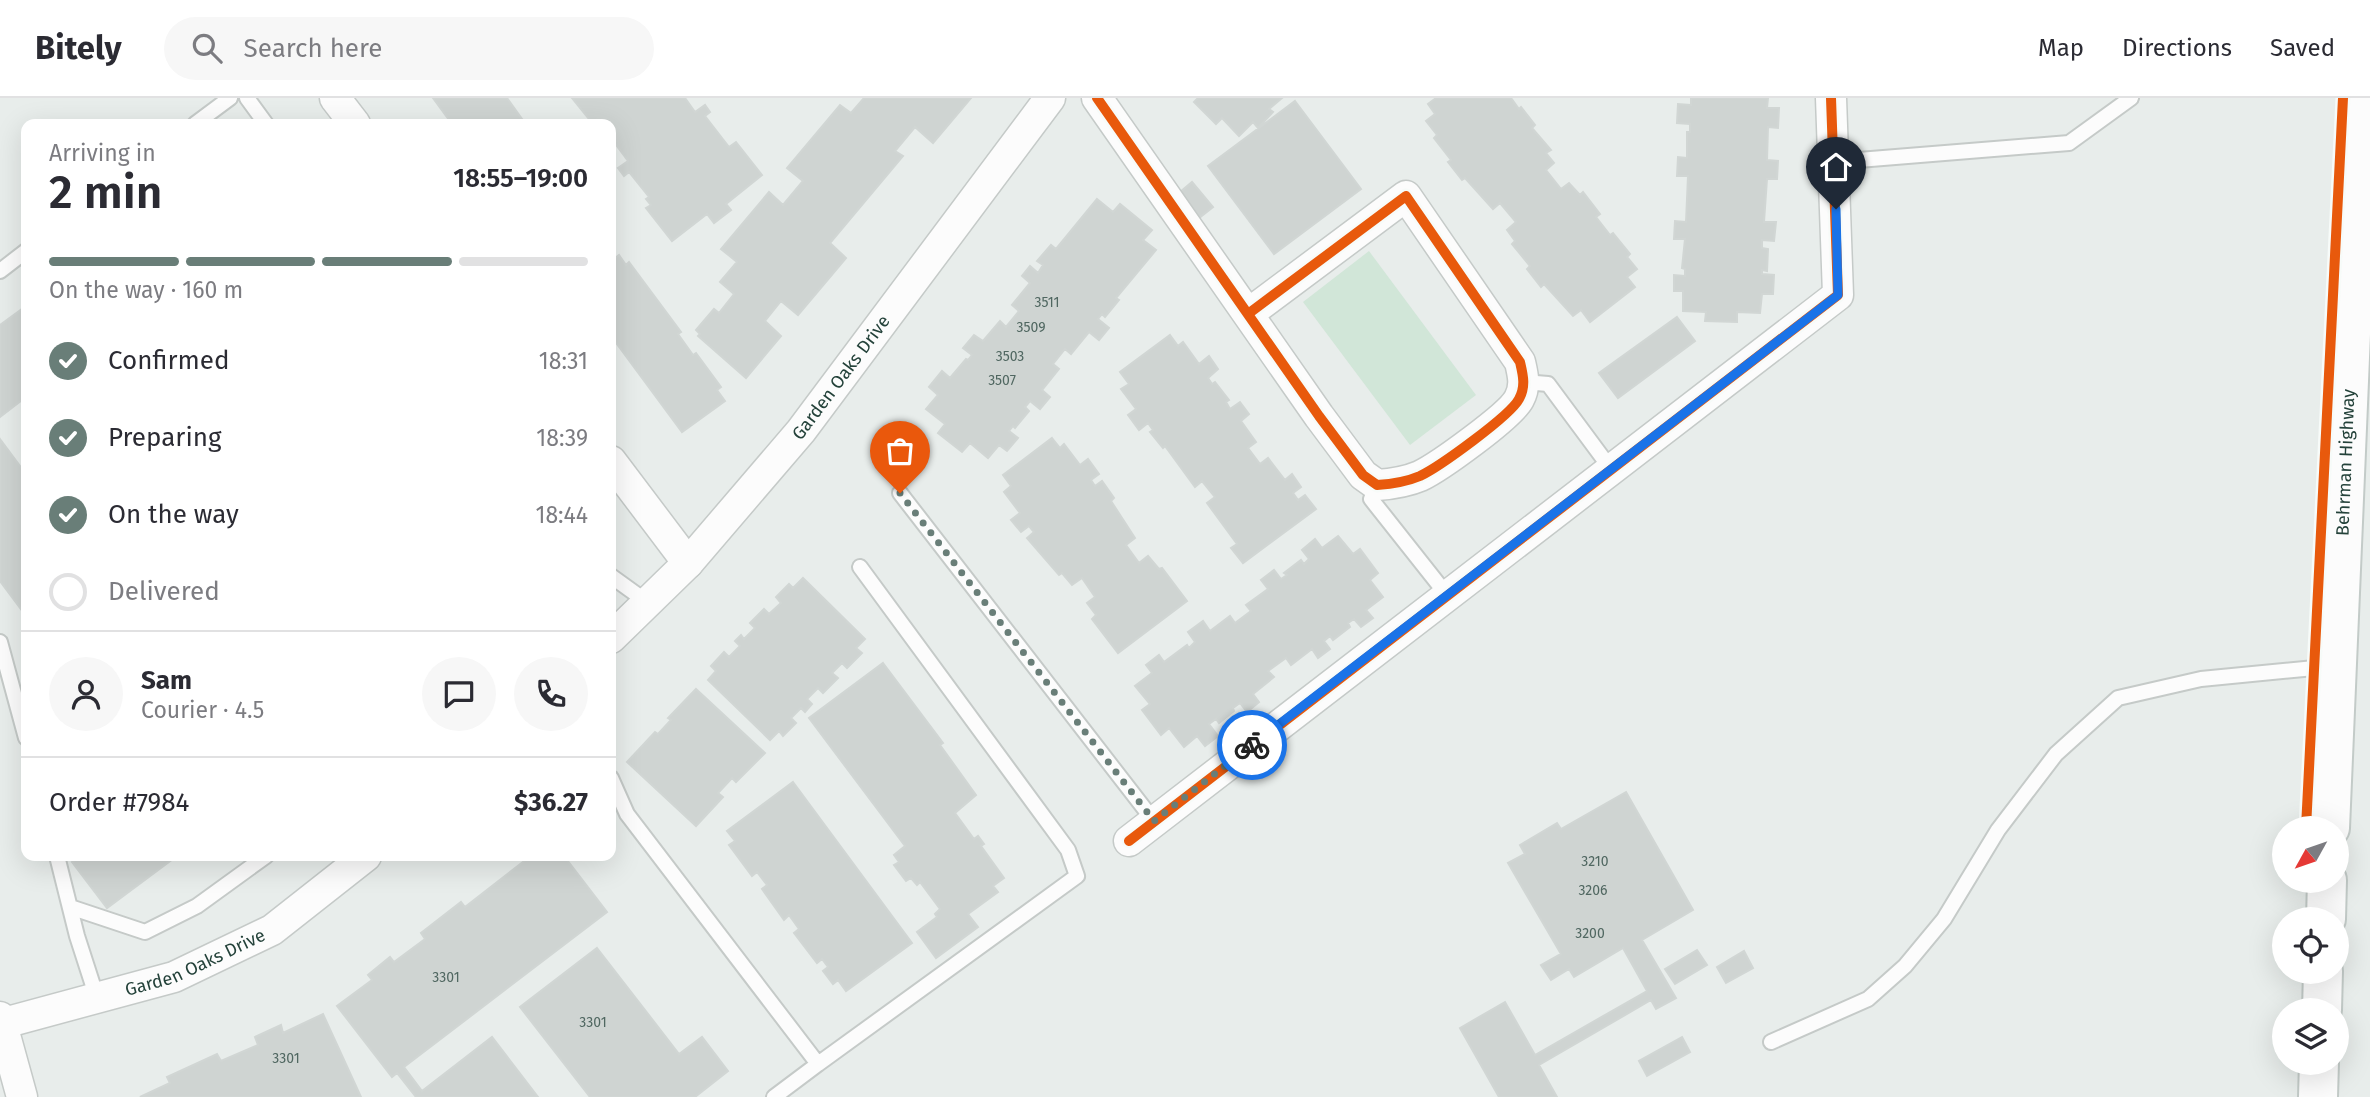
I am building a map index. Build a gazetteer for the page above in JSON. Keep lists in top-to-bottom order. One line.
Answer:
{"streets":{"street":["Garden Oaks Drive","Behrman Highway"]},"house_numbers":["3511","3509","3503","3507","3210","3206","3200","3301","3301","3301"],"north":"bottom left","page":{"header":"Bitely","search":"Search here","nav":["Map","Directions","Saved"],"heading":["2 min","Arriving in","18:55–19:00"],"panel":["Sam","Courier · 4.5","Order #7984","$36.27"],"bar":"On the way · 160 m","list":[["Confirmed","18:31"],["Preparing","18:39"],["On the way","18:44"],"Delivered"]}}
